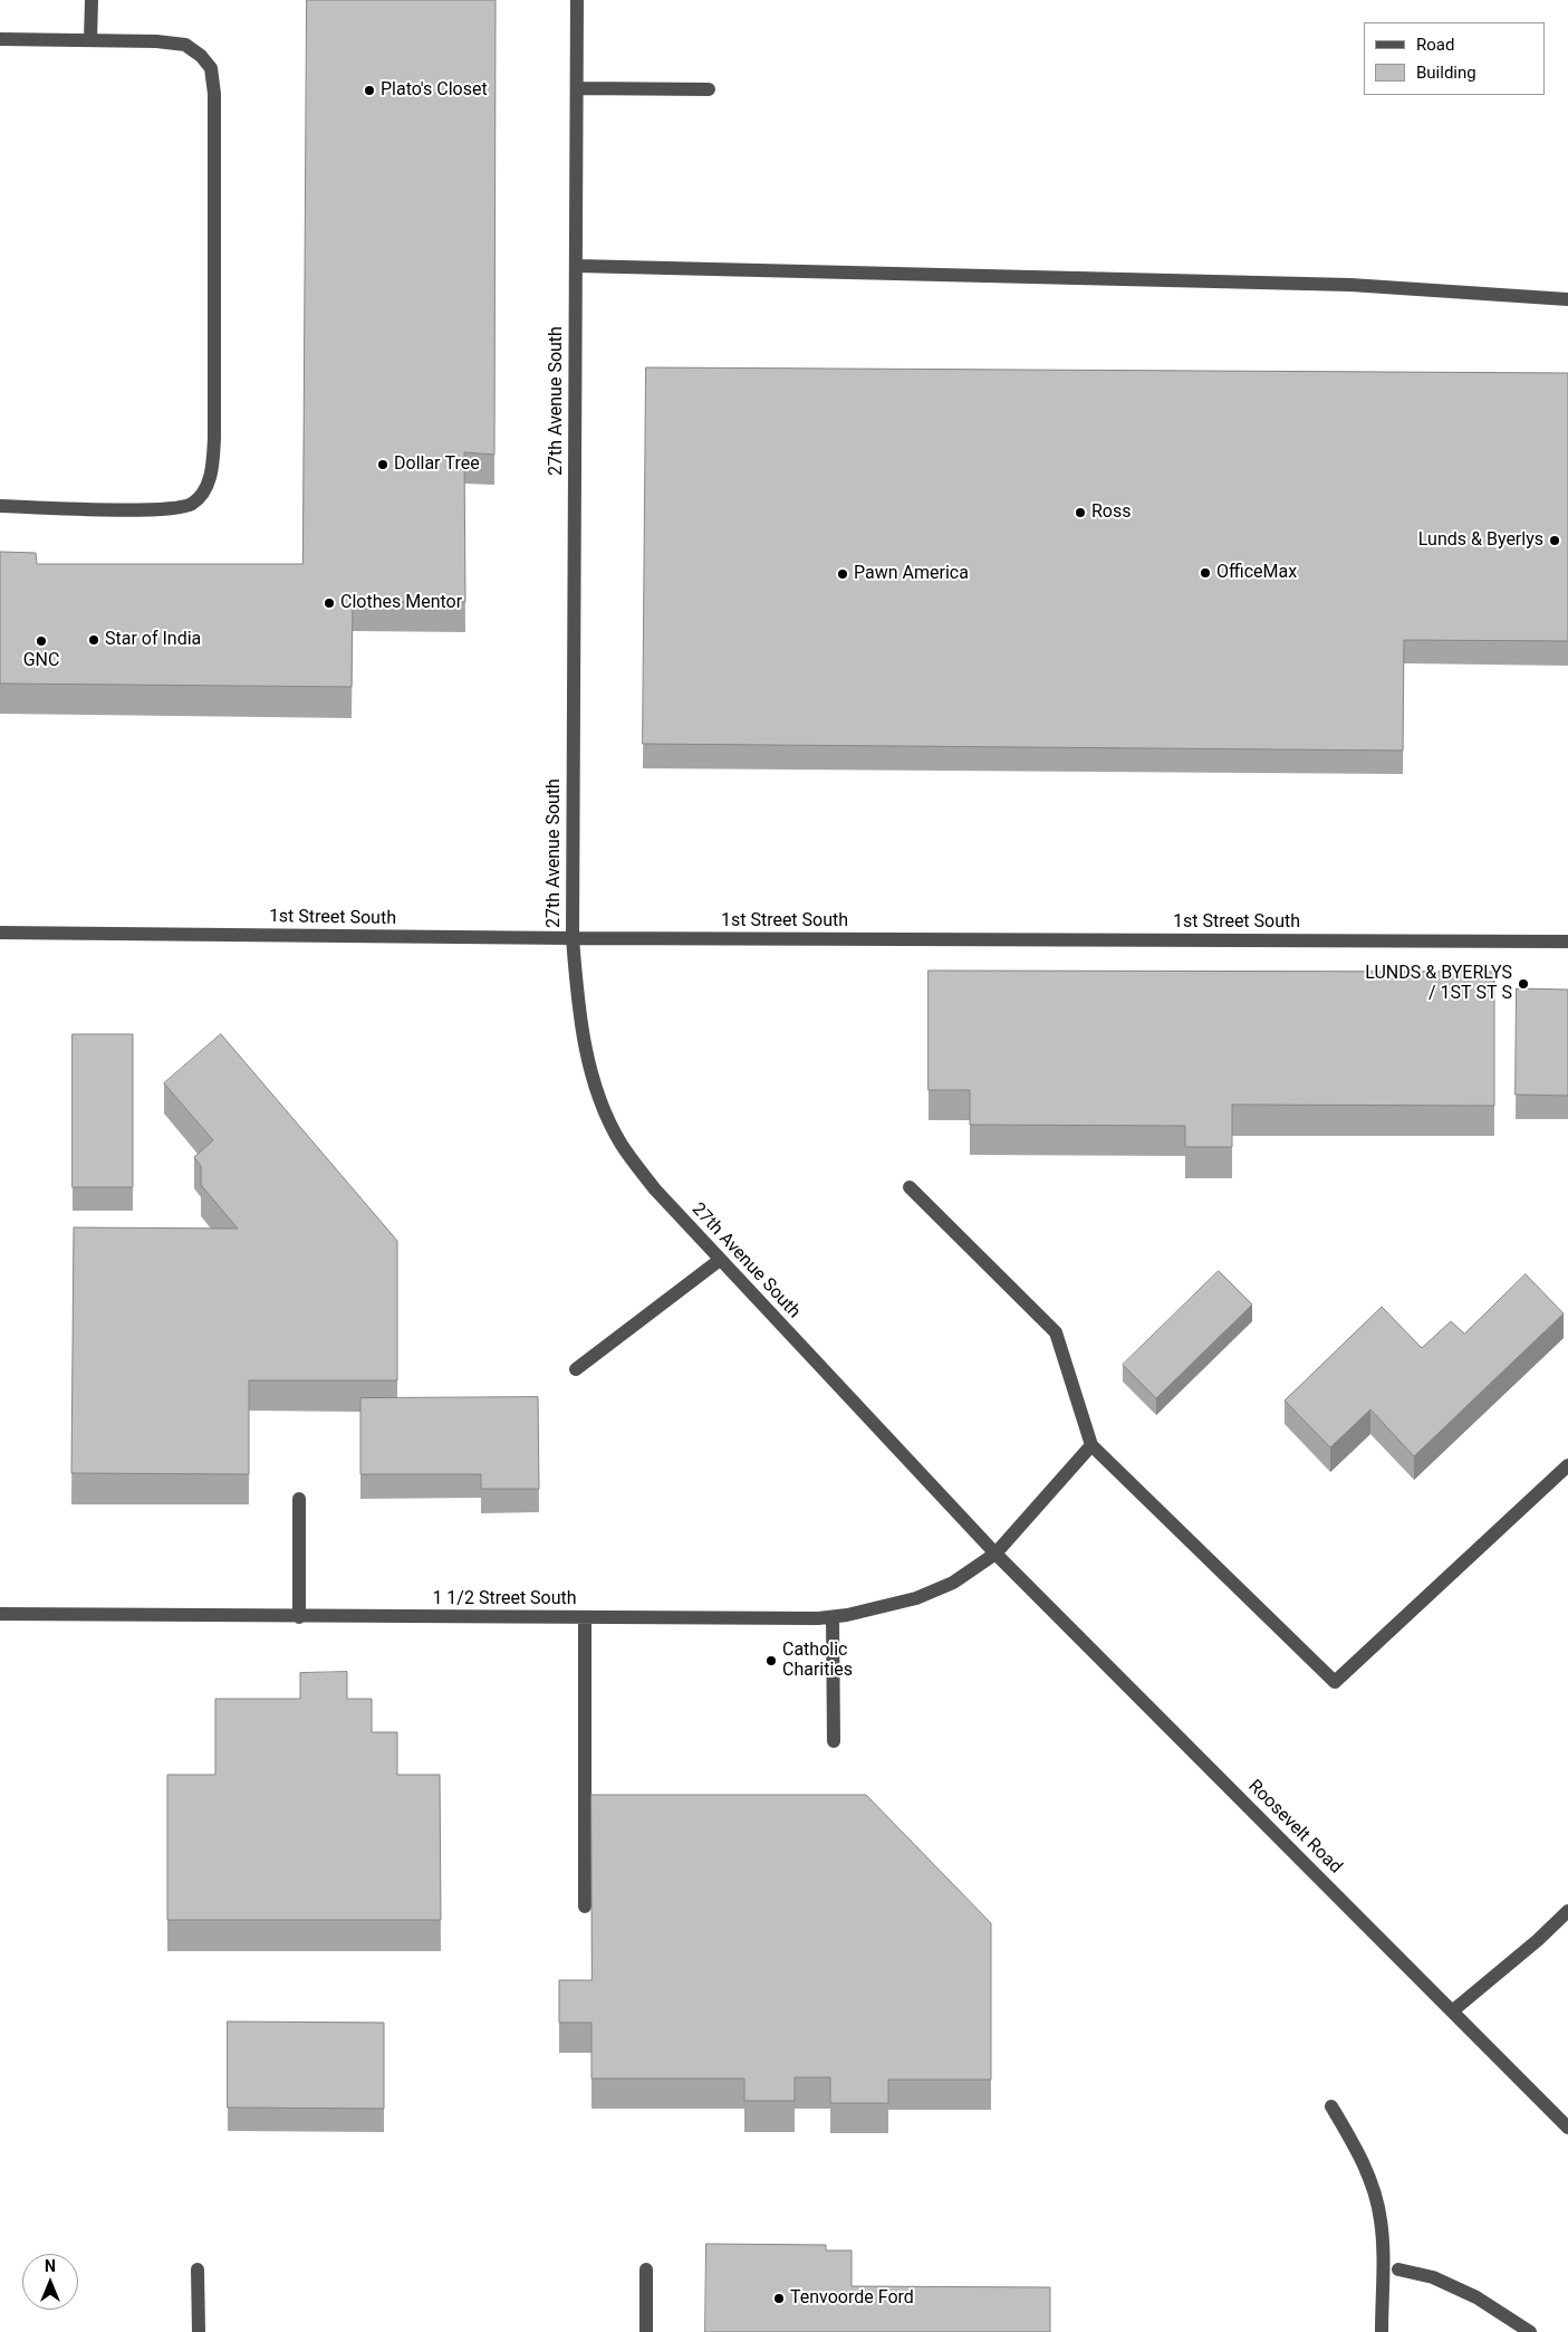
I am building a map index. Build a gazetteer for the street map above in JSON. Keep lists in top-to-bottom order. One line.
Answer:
{"streets":{"street":["27th Avenue South","1st Street South","1 1/2 Street South","Roosevelt Road"]},"crossings":[["27th Avenue South","1st Street South"],["27th Avenue South","1 1/2 Street South"],["27th Avenue South","Roosevelt Road"],["1 1/2 Street South","Roosevelt Road"]],"places":["Plato's Closet","Dollar Tree","Ross","Lunds & Byerlys","OfficeMax","Pawn America","Clothes Mentor","Star of India","GNC","LUNDS & BYERLYS / 1ST ST S","Catholic Charities","Tenvoorde Ford"],"legend":["Road","Building"],"north":"top"}
